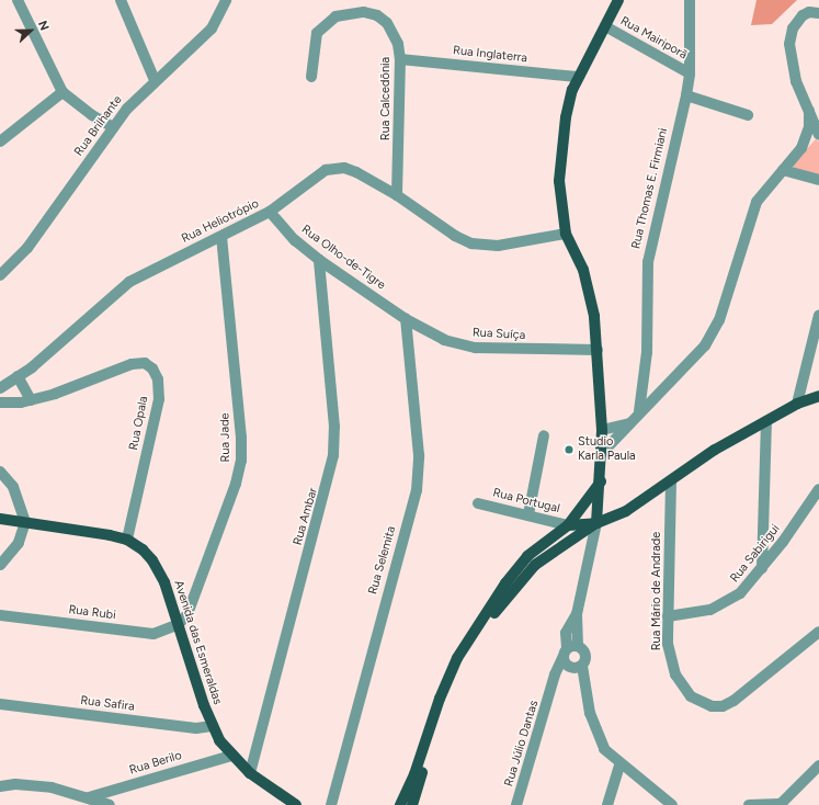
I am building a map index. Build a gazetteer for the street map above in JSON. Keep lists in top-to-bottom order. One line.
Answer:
{"streets":{"main road":["Avenida das Esmeraldas"],"street":["Rua Mairiporã","Rua Inglaterra","Rua Calcedônia","Rua Brilhante","Rua Thomas E. Firmiani","Rua Heliotrópio","Rua Olho-de-Tigre","Rua Suíça","Rua Opala","Rua Jade","Rua Portugal","Rua Ambar","Rua Sabirigui","Rua Selemita","Rua Mário de Andrade","Rua Rubi","Rua Safira","Rua Júlio Dantas","Rua Berilo"]},"crossings":[["Rua Mairiporã","Rua Thomas E. Firmiani"],["Rua Inglaterra","Rua Calcedônia"],["Rua Calcedônia","Rua Heliotrópio"],["Rua Heliotrópio","Rua Olho-de-Tigre"],["Rua Heliotrópio","Rua Jade"],["Rua Olho-de-Tigre","Rua Suíça"],["Rua Olho-de-Tigre","Rua Ambar"],["Rua Olho-de-Tigre","Rua Selemita"],["Rua Suíça","Rua Selemita"],["Rua Opala","Avenida das Esmeraldas"],["Rua Jade","Rua Rubi"],["Rua Jade","Avenida das Esmeraldas"],["Rua Ambar","Avenida das Esmeraldas"],["Rua Sabirigui","Rua Mário de Andrade"],["Rua Rubi","Avenida das Esmeraldas"],["Avenida das Esmeraldas","Rua Safira"],["Avenida das Esmeraldas","Rua Berilo"]],"places":["Studio Karla Paula"],"north":"right"}
